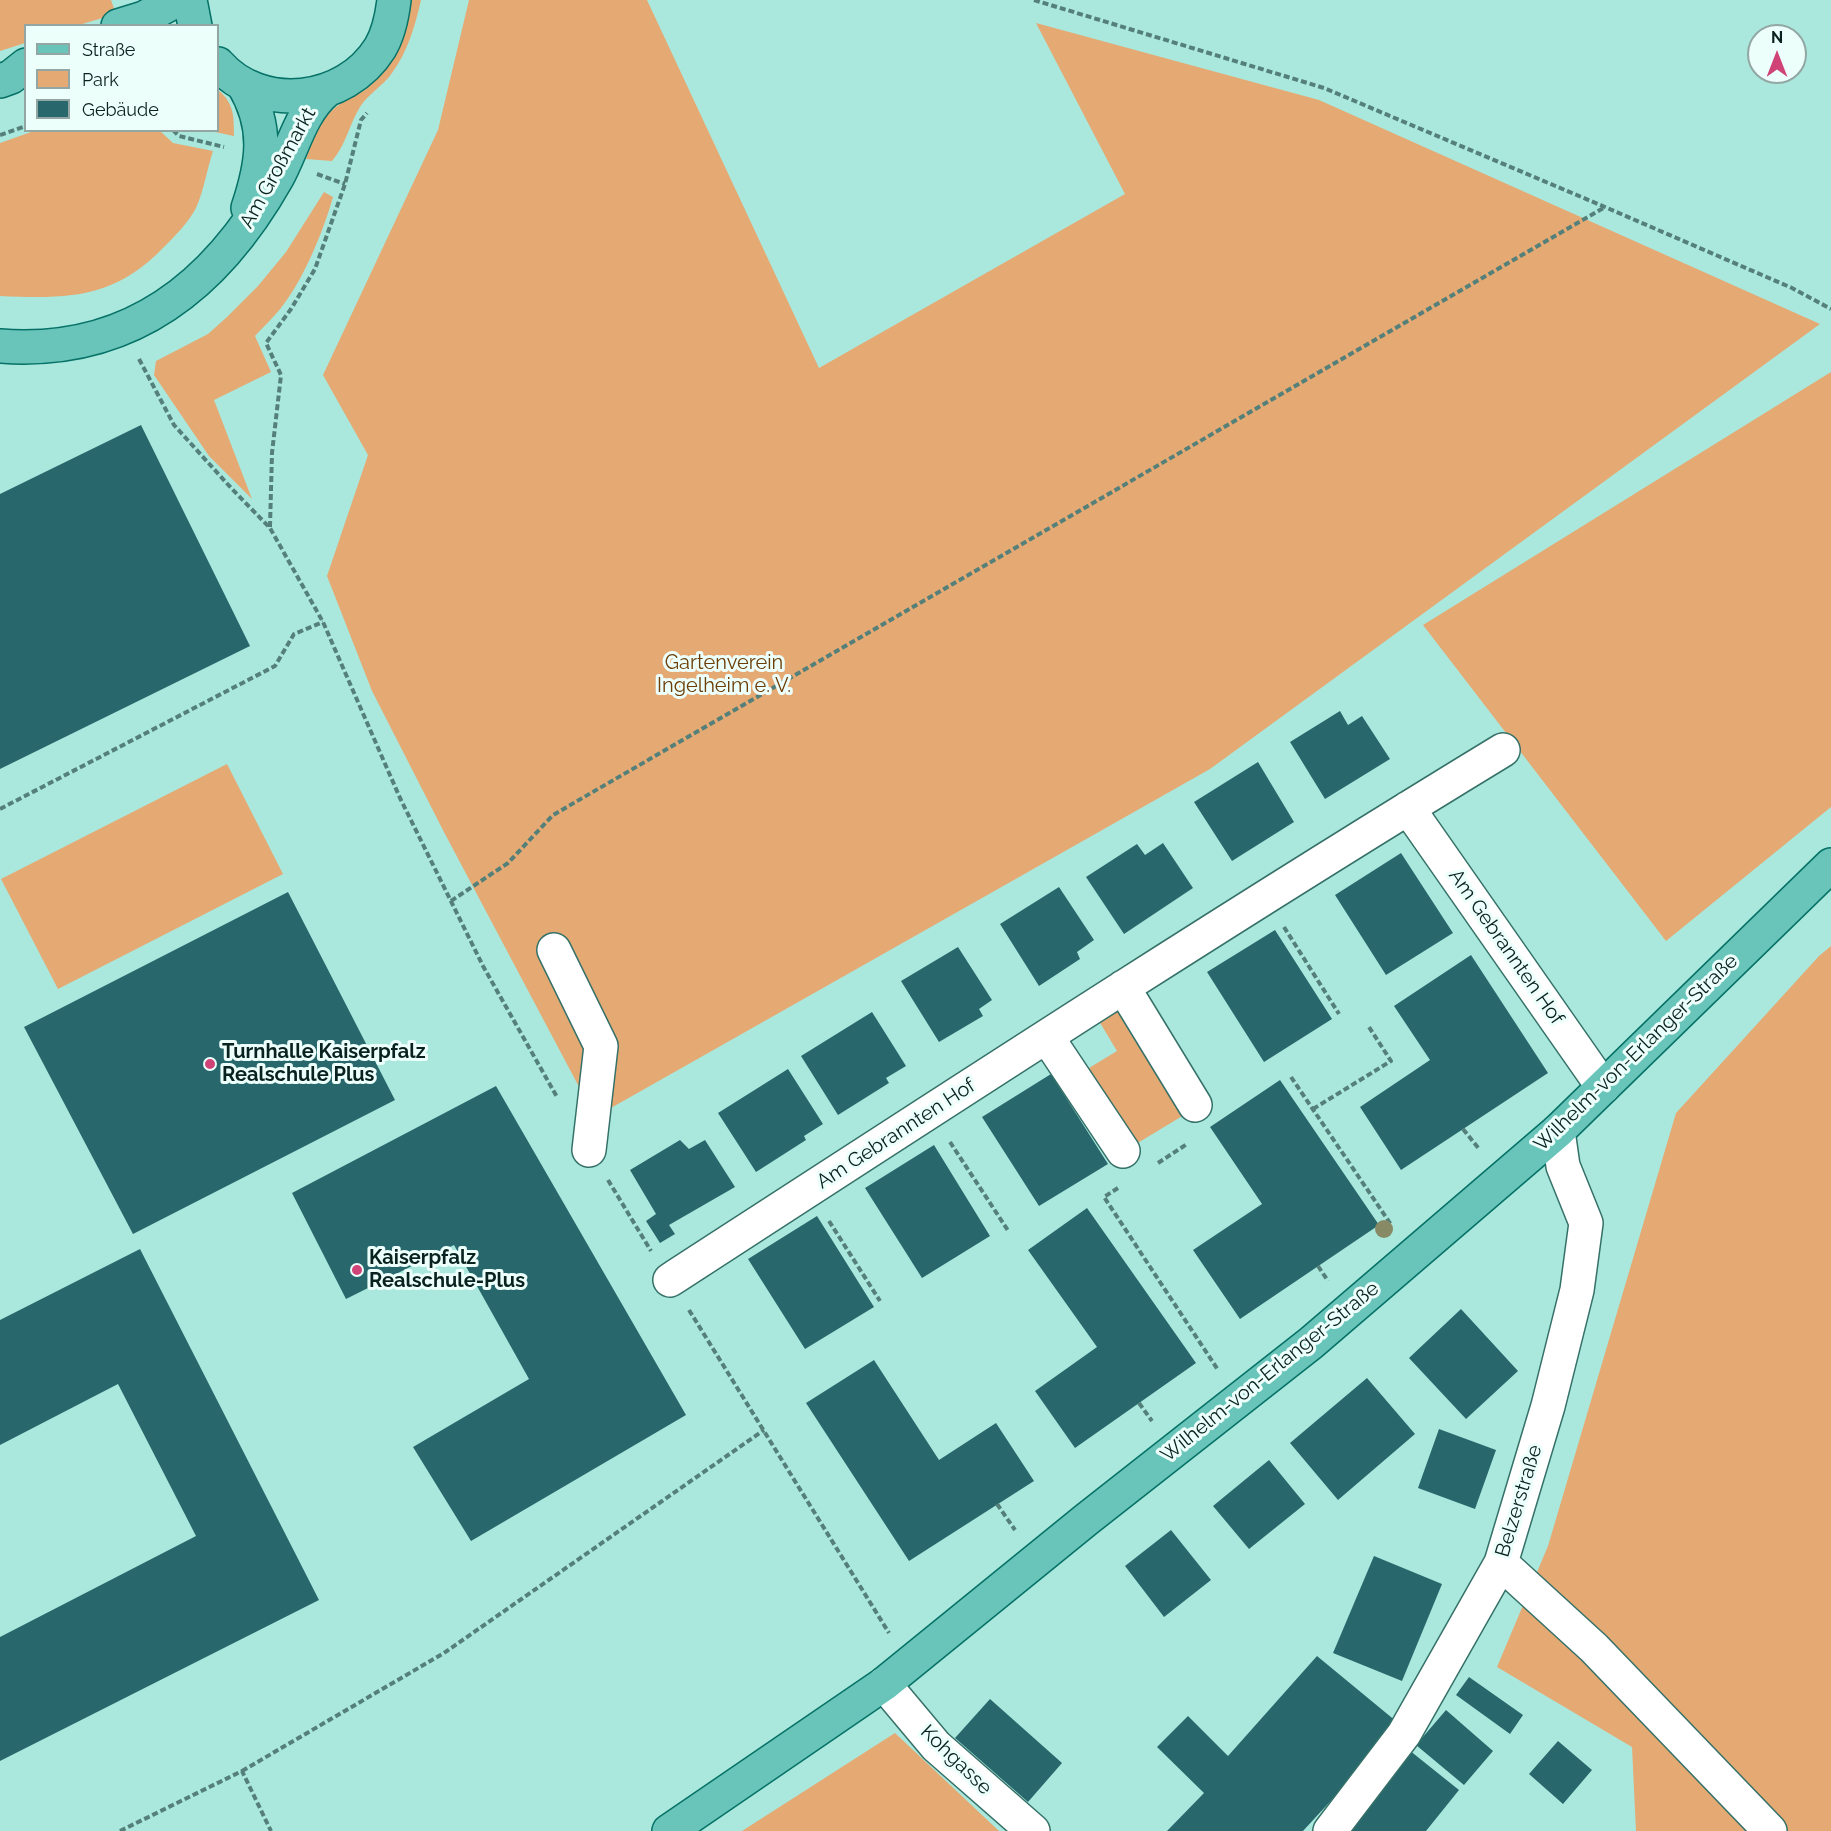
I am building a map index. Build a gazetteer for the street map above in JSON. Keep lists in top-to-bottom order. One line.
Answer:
{"streets":{"main road":["Am Großmarkt","Wilhelm-von-Erlanger-Straße"],"street":["Am Gebrannten Hof","Belzerstraße","Kohgasse"]},"crossings":[["Am Gebrannten Hof","Wilhelm-von-Erlanger-Straße"],["Wilhelm-von-Erlanger-Straße","Belzerstraße"],["Wilhelm-von-Erlanger-Straße","Kohgasse"]],"parks":["Gartenverein Ingelheim e. V."],"places":["Turnhalle Kaiserpfalz Realschule Plus","Kaiserpfalz Realschule-Plus"],"legend":["Straße","Park","Gebäude"],"north":"top"}
